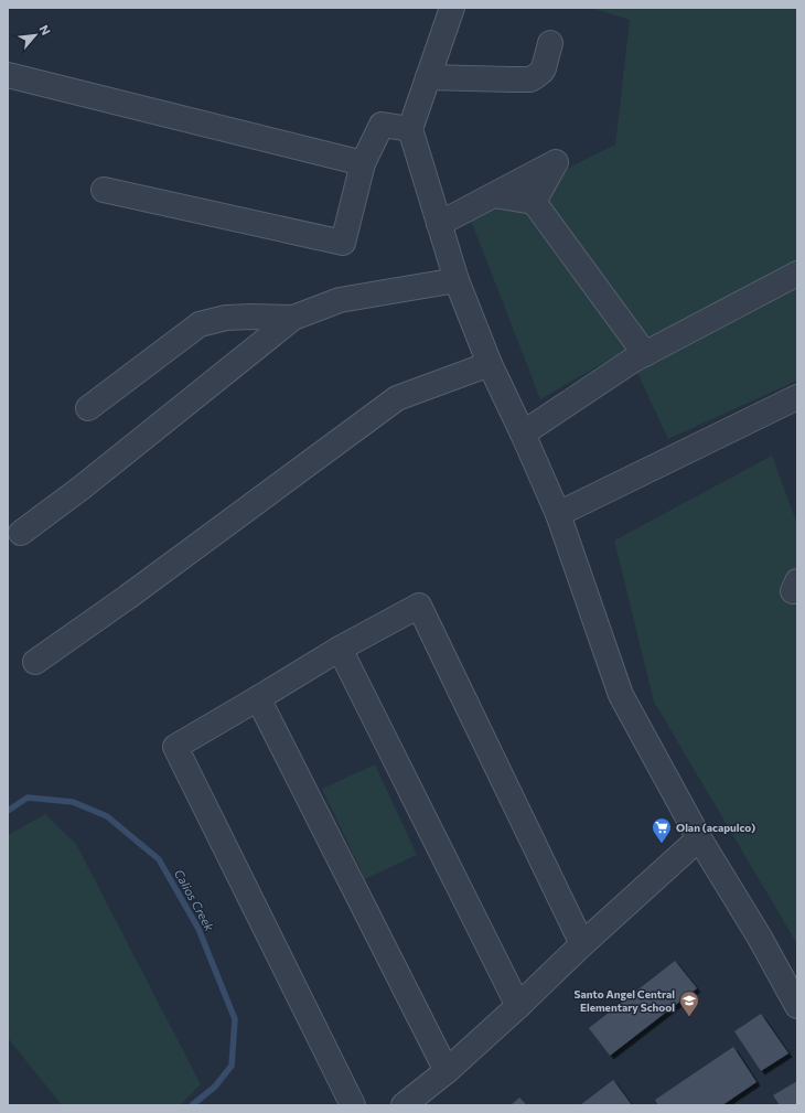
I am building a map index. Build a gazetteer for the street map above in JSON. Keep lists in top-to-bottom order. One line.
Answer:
{"water":["Calios Creek"],"places":{"supermarket":["Olan (acapulco)"],"school or university":["Santo Angel Central Elementary School"]},"north":"top right"}
